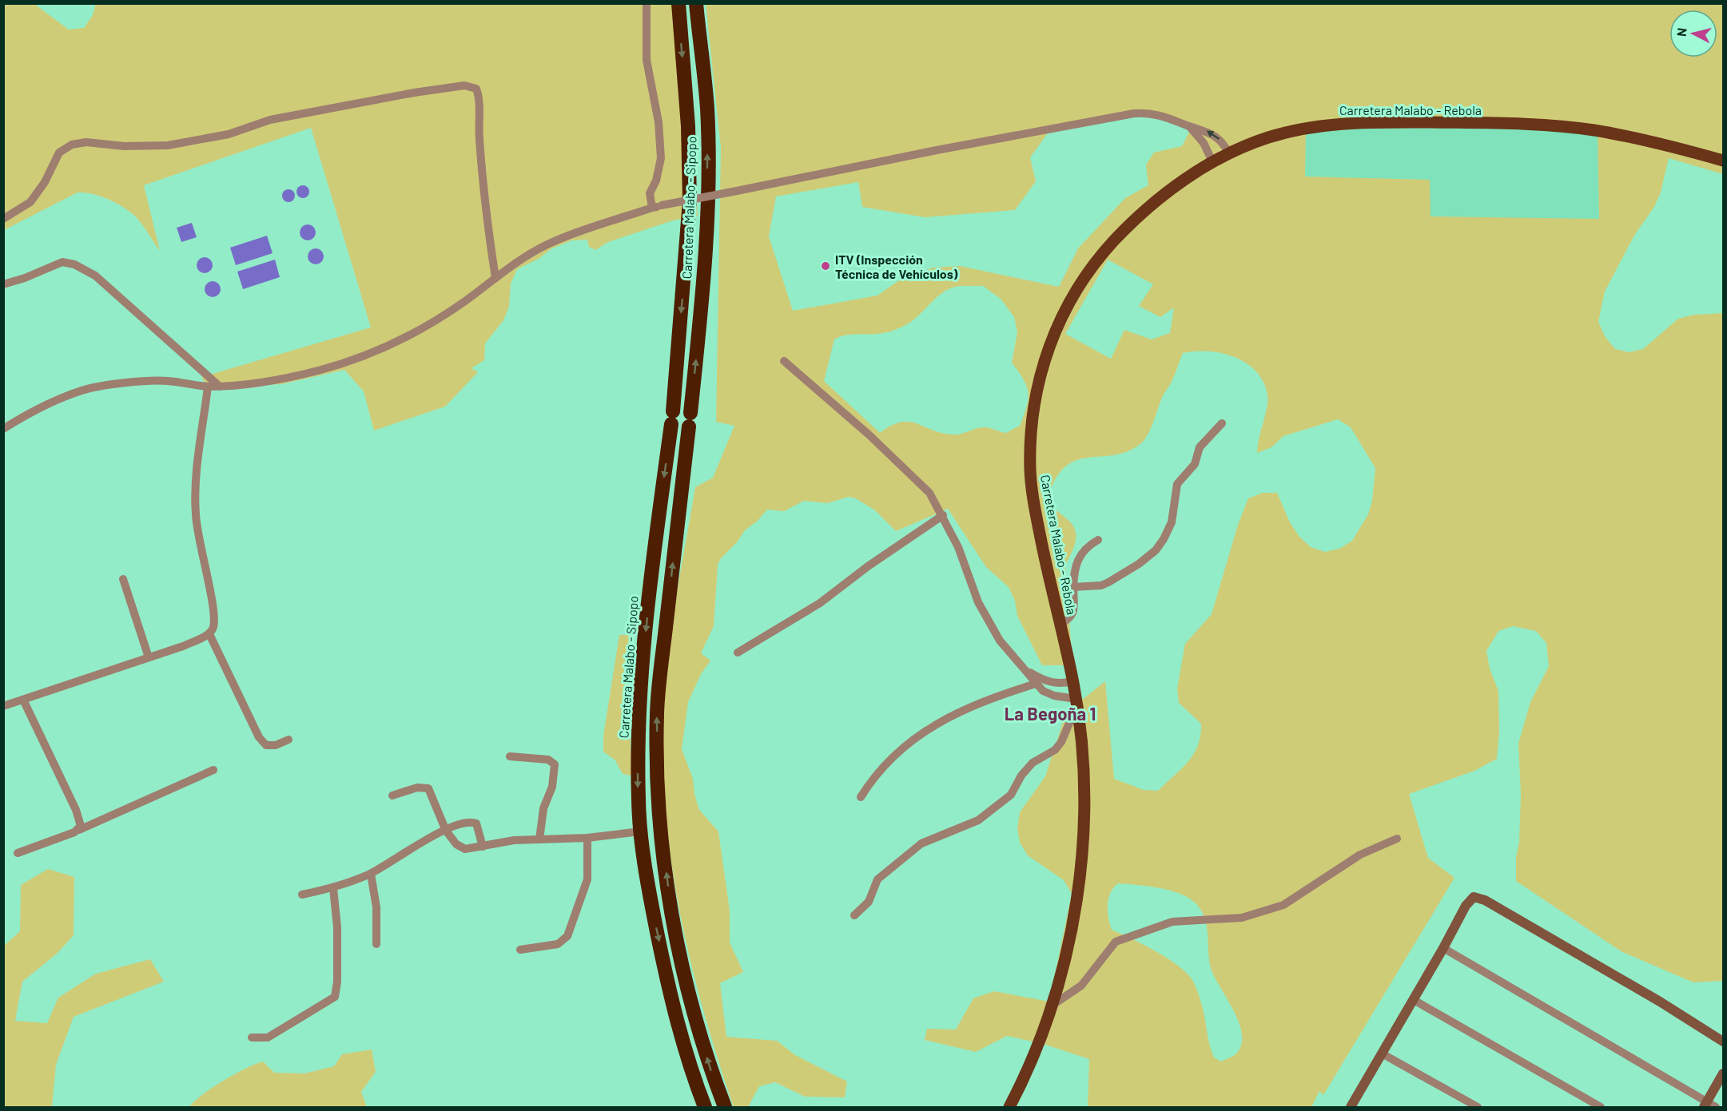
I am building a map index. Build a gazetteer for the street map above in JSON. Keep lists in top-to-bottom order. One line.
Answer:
{"streets":{"highway":["Carretera Malabo - Sipopo"],"main road":["Carretera Malabo - Rebola"]},"districts":["La Begoña 1"],"places":["ITV (Inspección Técnica de Vehículos)"],"north":"left"}
